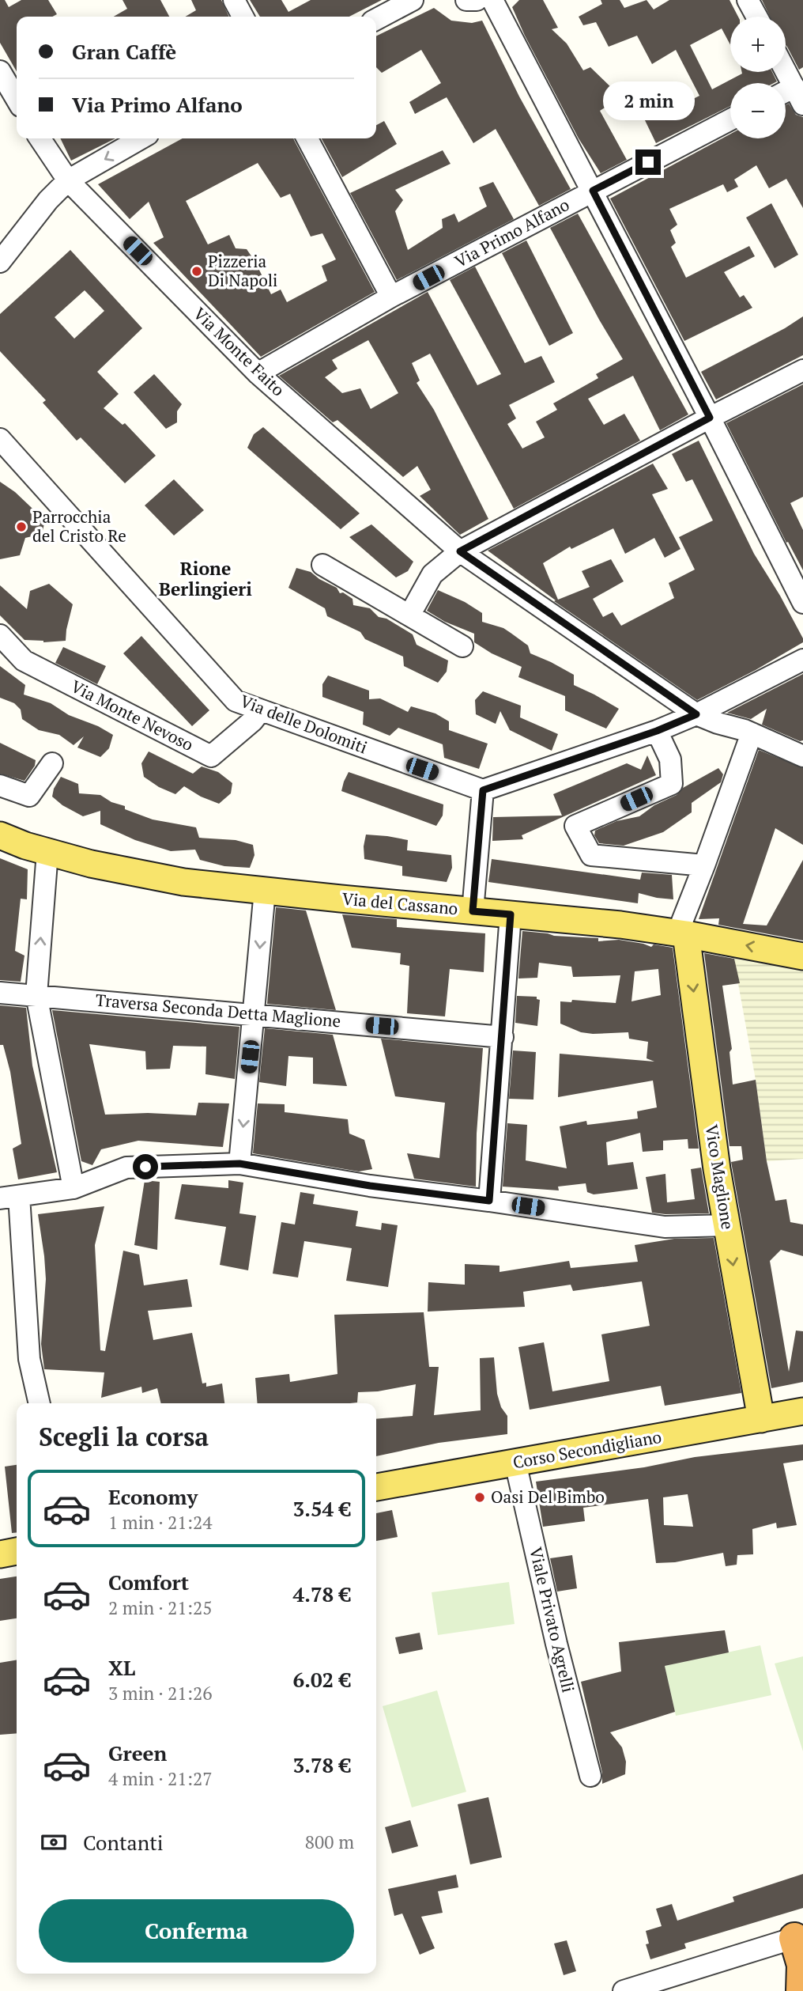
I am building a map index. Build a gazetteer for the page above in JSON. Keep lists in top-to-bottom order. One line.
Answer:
{"streets":{"main road":["Via del Cassano","Vico Maglione","Corso Secondigliano"],"street":["Via Primo Alfano","Via Monte Faito","Via Monte Nevoso","Via delle Dolomiti","Traversa Seconda Detta Maglione","Viale Privato Agrelli"]},"crossings":[["Via Primo Alfano","Via Monte Faito"],["Via Monte Nevoso","Via delle Dolomiti"],["Via del Cassano","Vico Maglione"],["Vico Maglione","Corso Secondigliano"],["Corso Secondigliano","Viale Privato Agrelli"]],"one_way":["Vico Maglione"],"districts":["Rione Berlingieri"],"places":["Pizzeria Di Napoli","Parrocchia del Cristo Re","Oasi Del Bimbo"],"page":{"map_buttons":["+","−"],"banner":["Gran Caffè","Via Primo Alfano"],"bubble":"2 min","heading":"Scegli la corsa","list":[{"name":"Economy","note":"1 min · 21:24","value":"3.54 €"},{"name":"Comfort","note":"2 min · 21:25","value":"4.78 €"},{"name":"XL","note":"3 min · 21:26","value":"6.02 €"},{"name":"Green","note":"4 min · 21:27","value":"3.78 €"}],"pay":["Contanti","800 m"],"buttons":"Conferma"}}
